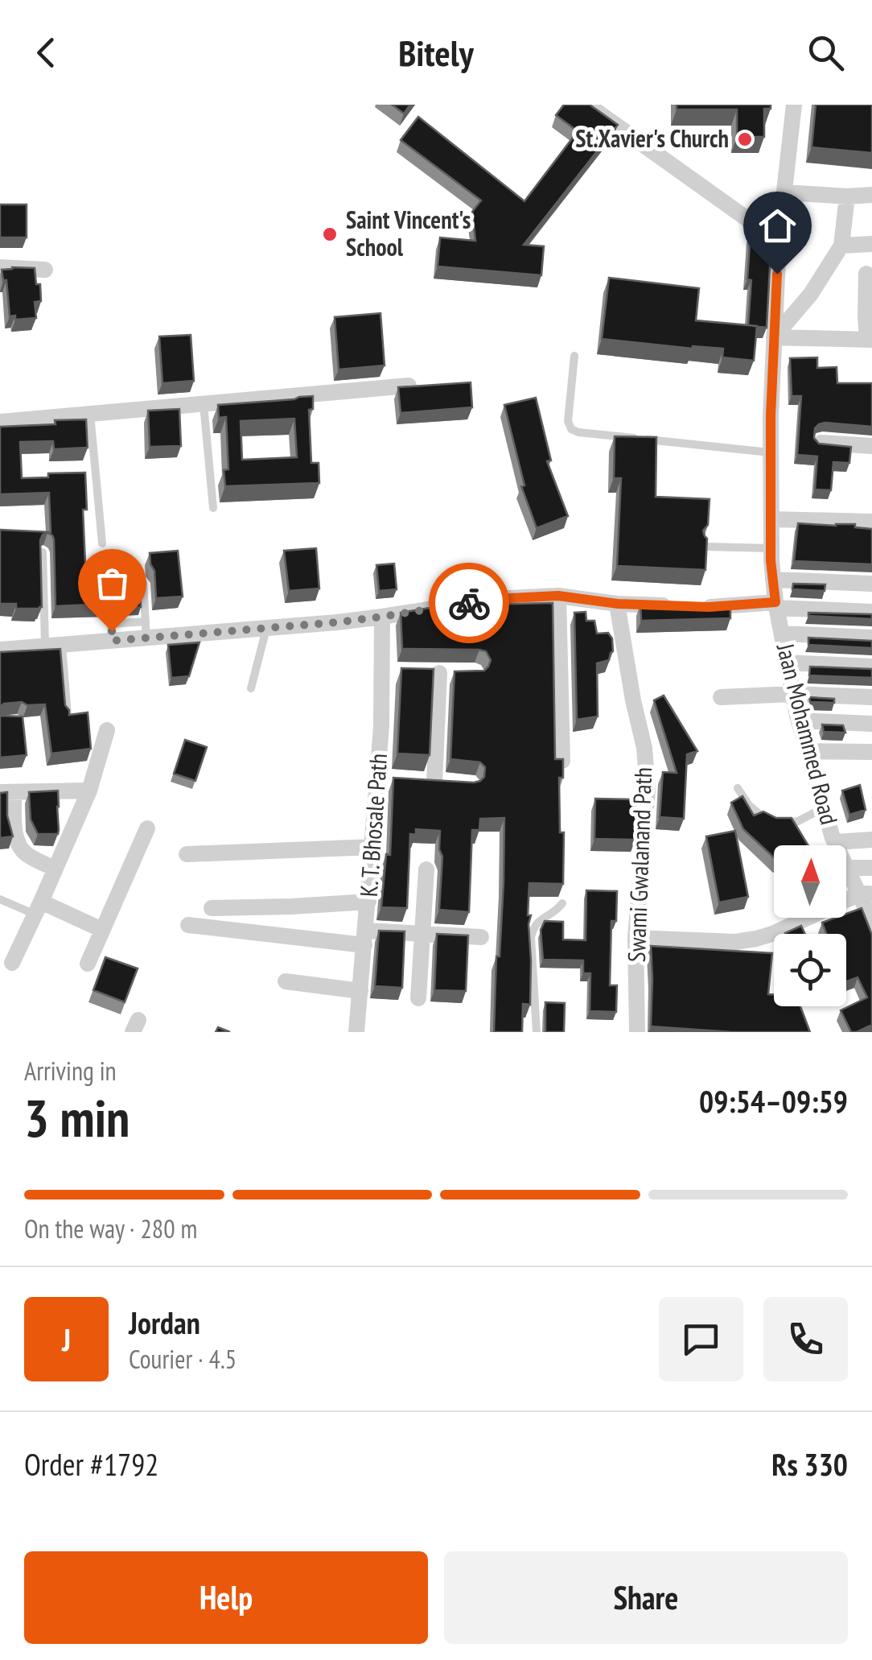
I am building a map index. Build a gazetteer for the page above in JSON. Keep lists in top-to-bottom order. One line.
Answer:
{"streets":{"street":["Jaan Mohammed Road","K. T. Bhosale Path","Swami Gwalanand Path"]},"places":["St.Xavier's Church","Saint Vincent's School"],"north":"top","page":{"header":"Bitely","heading":["3 min","Arriving in","09:54–09:59"],"panel":["Jordan","Courier · 4.5","Order #1792","Rs 330"],"bar":"On the way · 280 m","round":"J","buttons":["Help","Share"]}}
